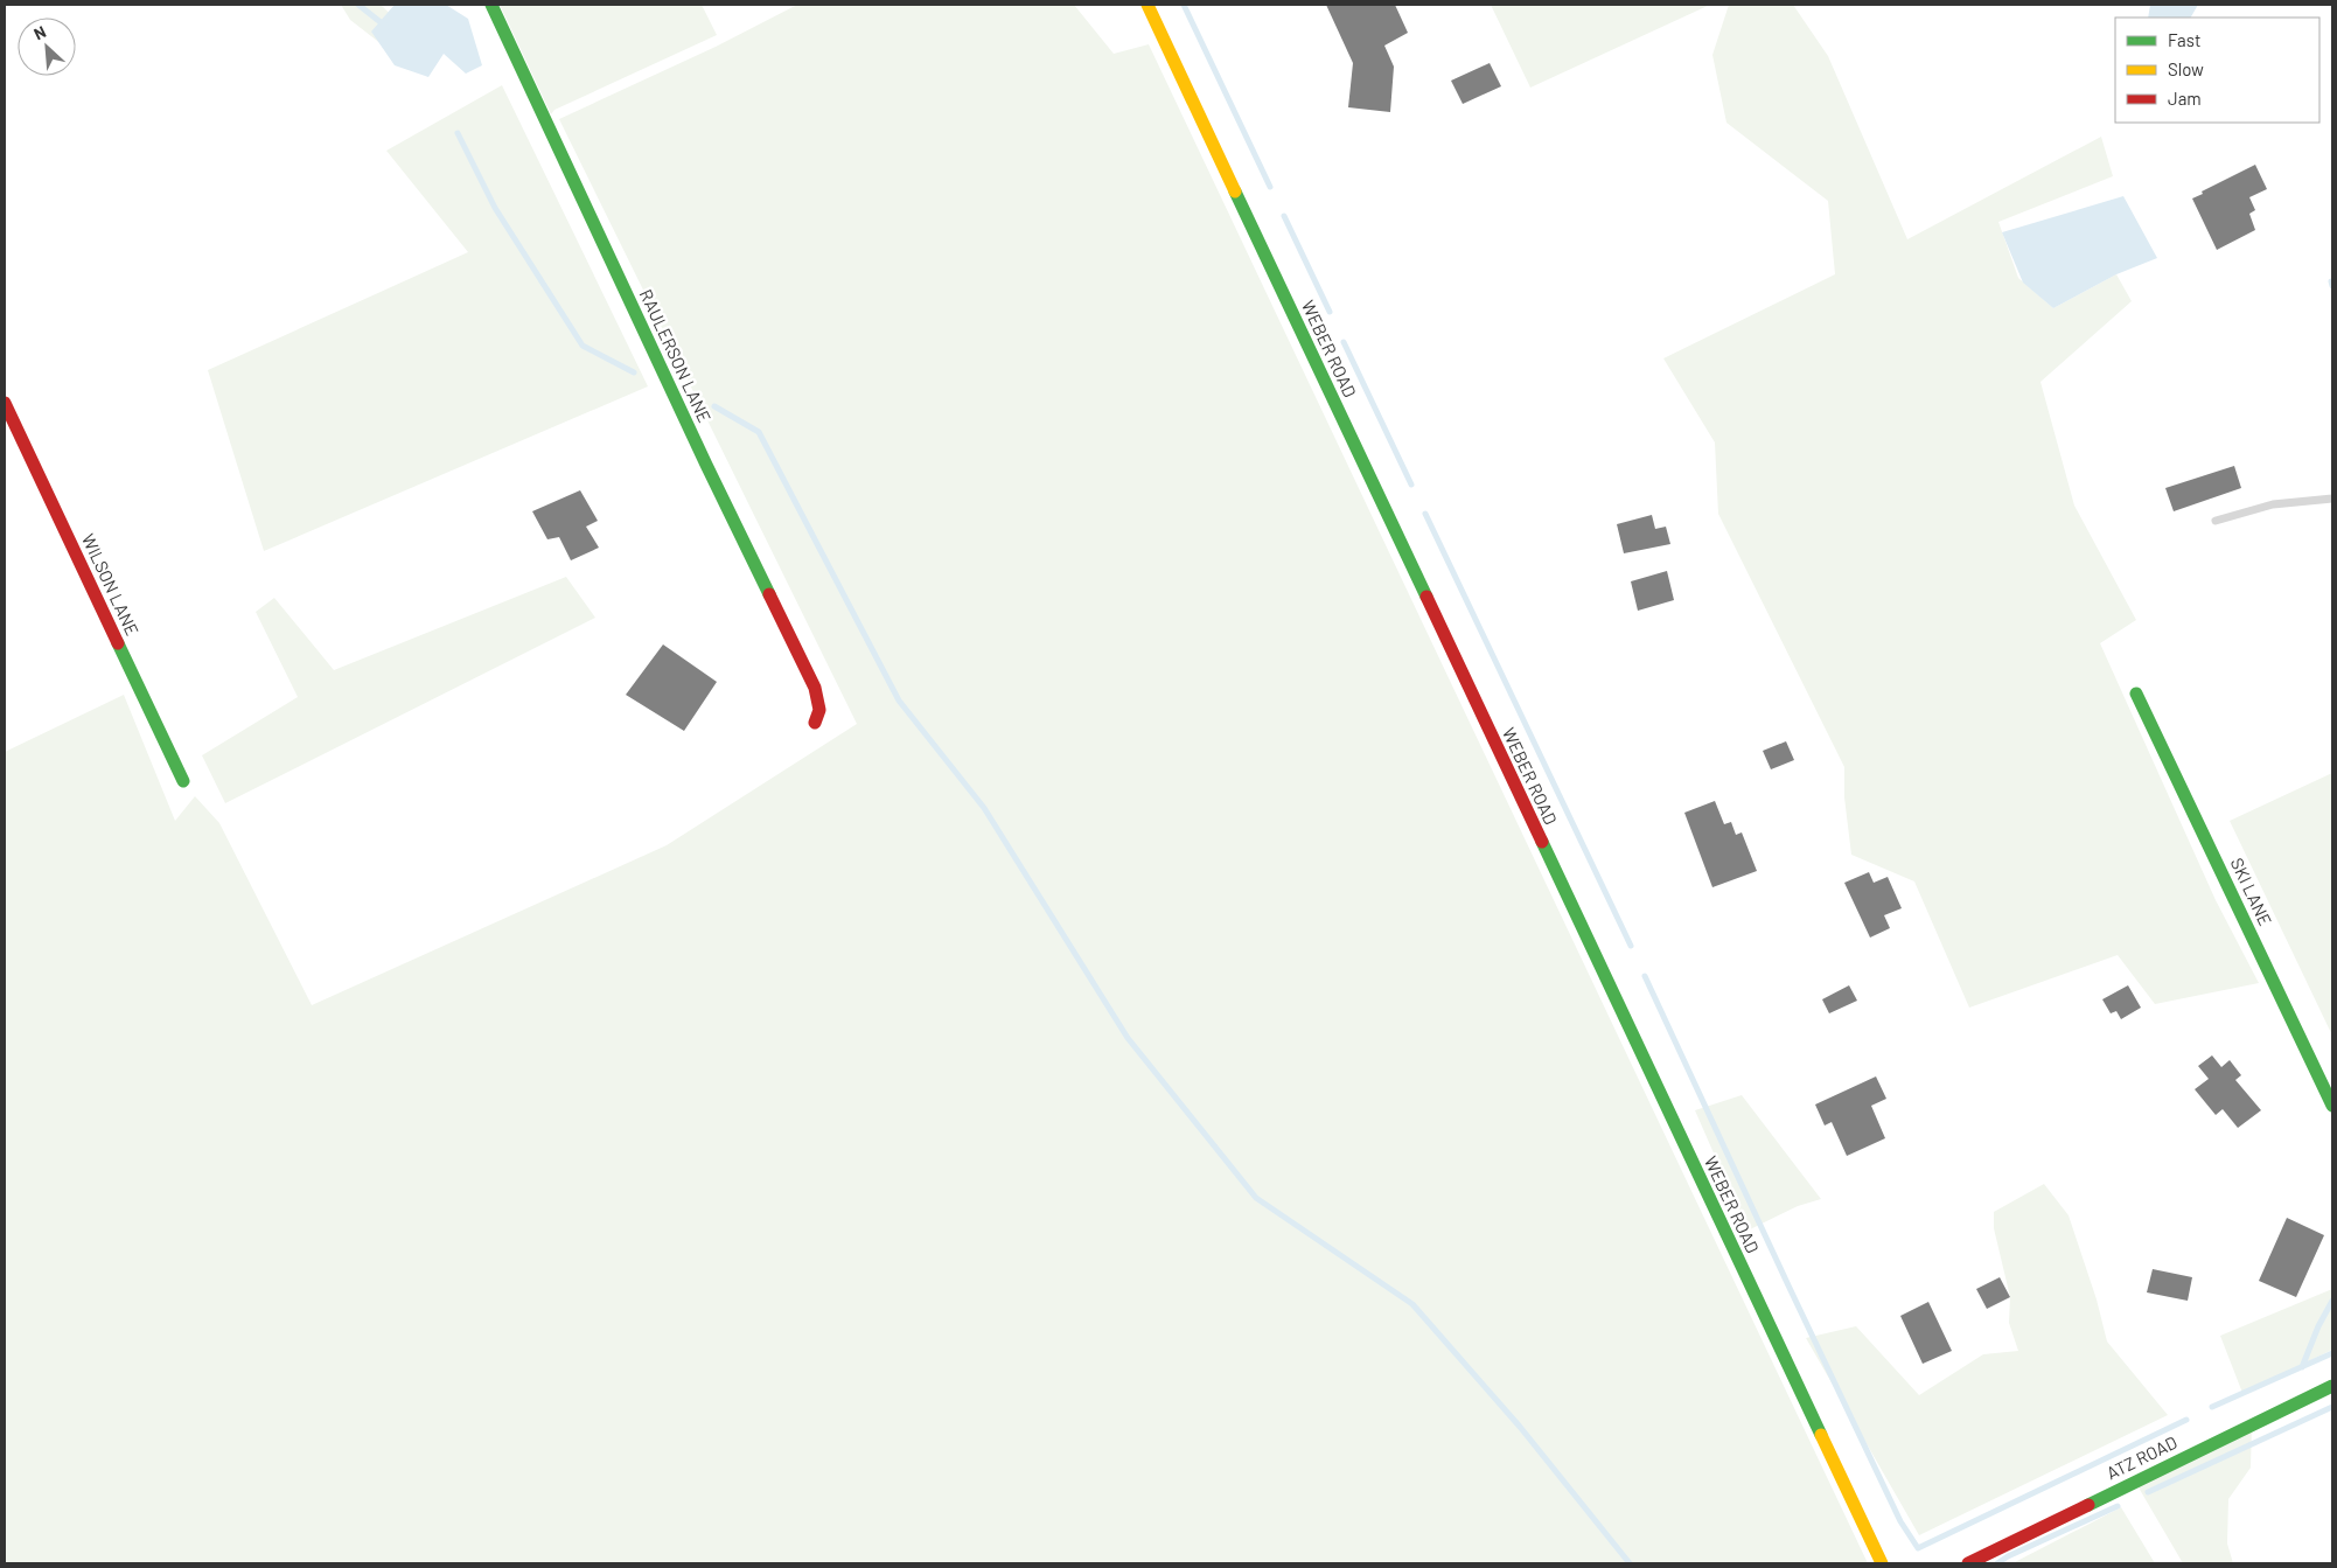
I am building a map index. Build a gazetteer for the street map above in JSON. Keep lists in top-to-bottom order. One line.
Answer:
{"streets":{"street":["WEBER ROAD","RAULERSON LANE","WILSON LANE","SKI LANE","ATZ ROAD"]},"legend":["Fast","Slow","Jam"],"north":"top left"}
